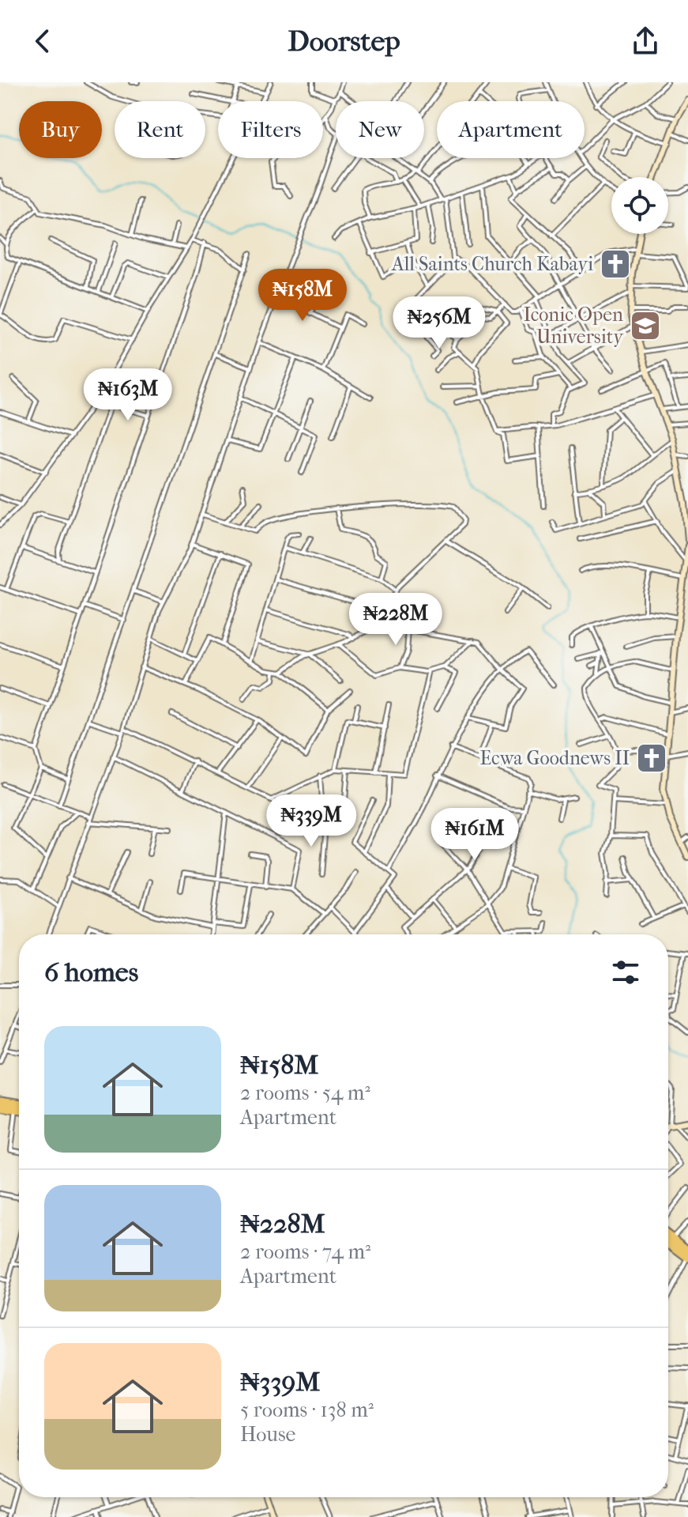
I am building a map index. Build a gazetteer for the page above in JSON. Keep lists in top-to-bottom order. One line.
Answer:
{"places":{"church":["All Saints Church Kabayi","Ecwa Goodnews II"],"school or university":["Iconic Open University"]},"page":{"header":"Doorstep","chip":["Buy","Rent","Filters","New","Apartment"],"price":["₦158M","₦256M","₦163M","₦228M","₦339M","₦161M"],"heading":"6 homes","list":[{"name":"₦158M","note":"2 rooms · 54 m² · Apartment"},{"name":"₦228M","note":"2 rooms · 74 m² · Apartment"},{"name":"₦339M","note":"5 rooms · 138 m² · House"}]}}
